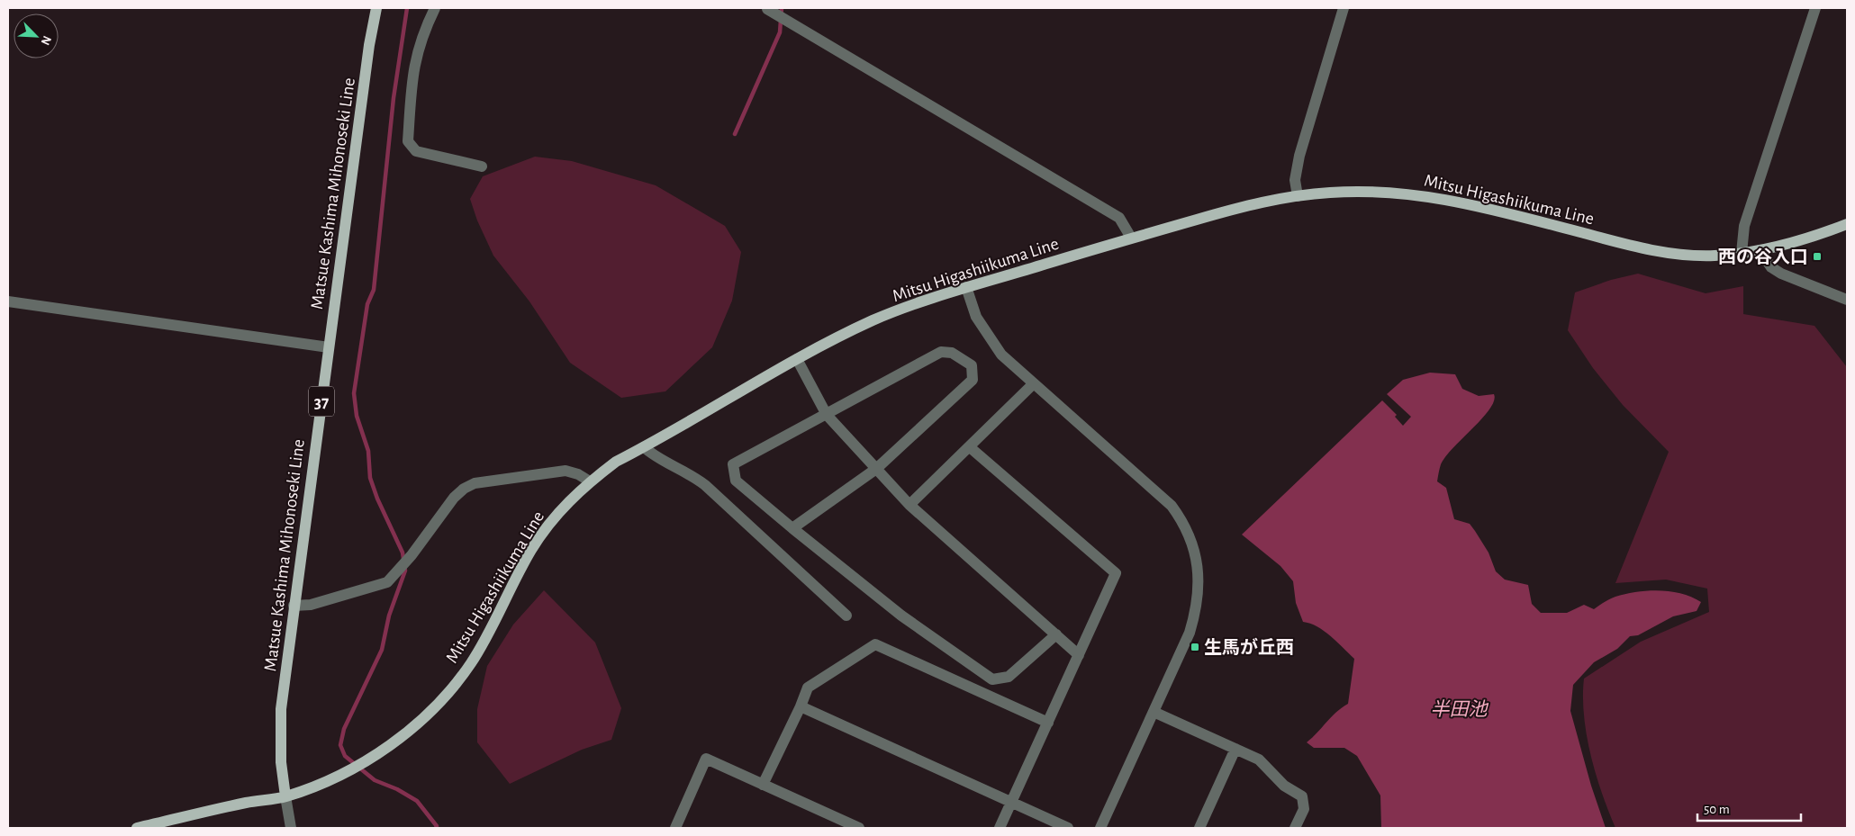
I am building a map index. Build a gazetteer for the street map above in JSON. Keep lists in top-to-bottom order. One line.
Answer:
{"streets":{"main road":["Matsue Kashima Mihonoseki Line","Mitsu Higashiikuma Line","37"]},"crossings":[["Matsue Kashima Mihonoseki Line","Mitsu Higashiikuma Line"]],"water":["半田池"],"places":{"transit":["西の谷入口","生馬が丘西"]},"scale_bar":"50 m","north":"bottom right"}
